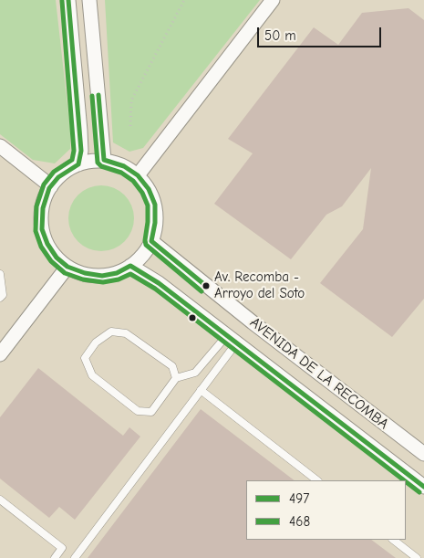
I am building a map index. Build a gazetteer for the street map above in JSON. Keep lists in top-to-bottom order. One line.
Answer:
{"streets":{"street":["AVENIDA DE LA RECOMBA"]},"places":["Av. Recomba - Arroyo del Soto"],"lines":["transit line 497","transit line 468"],"legend":["497","468"],"scale_bar":"50 m"}
